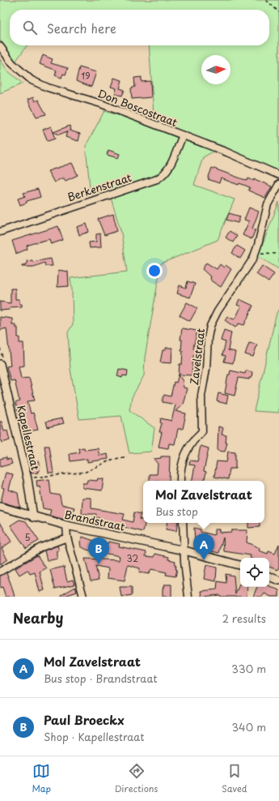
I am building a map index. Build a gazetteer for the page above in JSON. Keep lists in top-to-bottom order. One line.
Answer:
{"streets":{"street":["Don Boscostraat","Berkenstraat","Zavelstraat","Kapellestraat","Brandstraat"]},"crossings":[["Don Boscostraat","Berkenstraat"],["Kapellestraat","Brandstraat"]],"house_numbers":["19","5","32"],"north":"right","page":{"search":"Search here","popup":["Mol Zavelstraat","Bus stop"],"pins":["A","B"],"heading":["Nearby","2 results"],"list":[{"mark":"A","name":"Mol Zavelstraat","note":"Bus stop · Brandstraat","value":"330 m"},{"mark":"B","name":"Paul Broeckx","note":"Shop · Kapellestraat","value":"340 m"}],"nav":["Map","Directions","Saved"]}}
